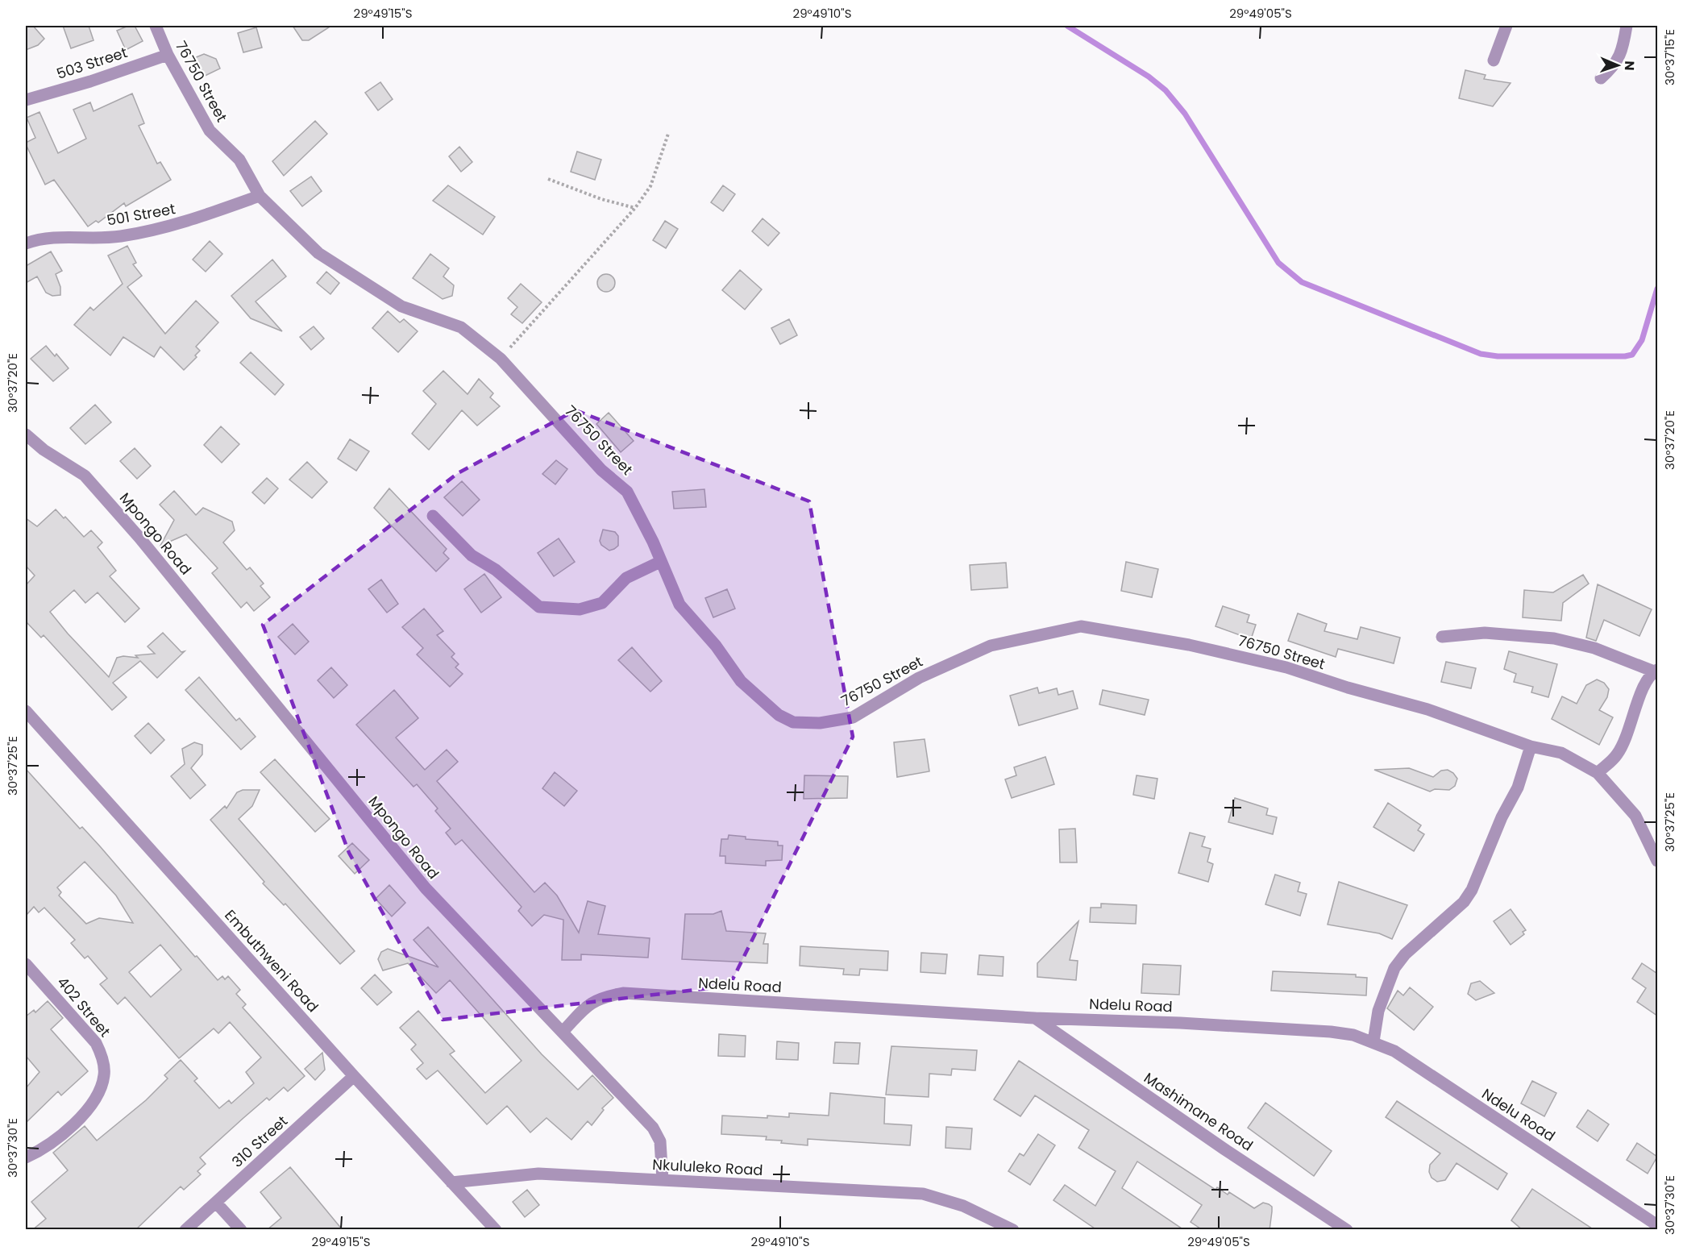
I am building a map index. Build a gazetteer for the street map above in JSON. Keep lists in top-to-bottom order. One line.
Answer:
{"streets":{"street":["503 Street","76750 Street","501 Street","Mpongo Road","Embuthweni Road","Ndelu Road","402 Street","Mashimane Road","310 Street","Nkululeko Road"]},"crossings":[["503 Street","76750 Street"],["76750 Street","501 Street"],["Mpongo Road","Ndelu Road"],["Mpongo Road","Nkululeko Road"],["Embuthweni Road","310 Street"],["Embuthweni Road","Nkululeko Road"],["Ndelu Road","Mashimane Road"]],"north":"right","coordinates":["29°49'15\"S","29°49'10\"S","29°49'05\"S","30°37'15\"E","30°37'20\"E","30°37'25\"E","30°37'30\"E"]}
